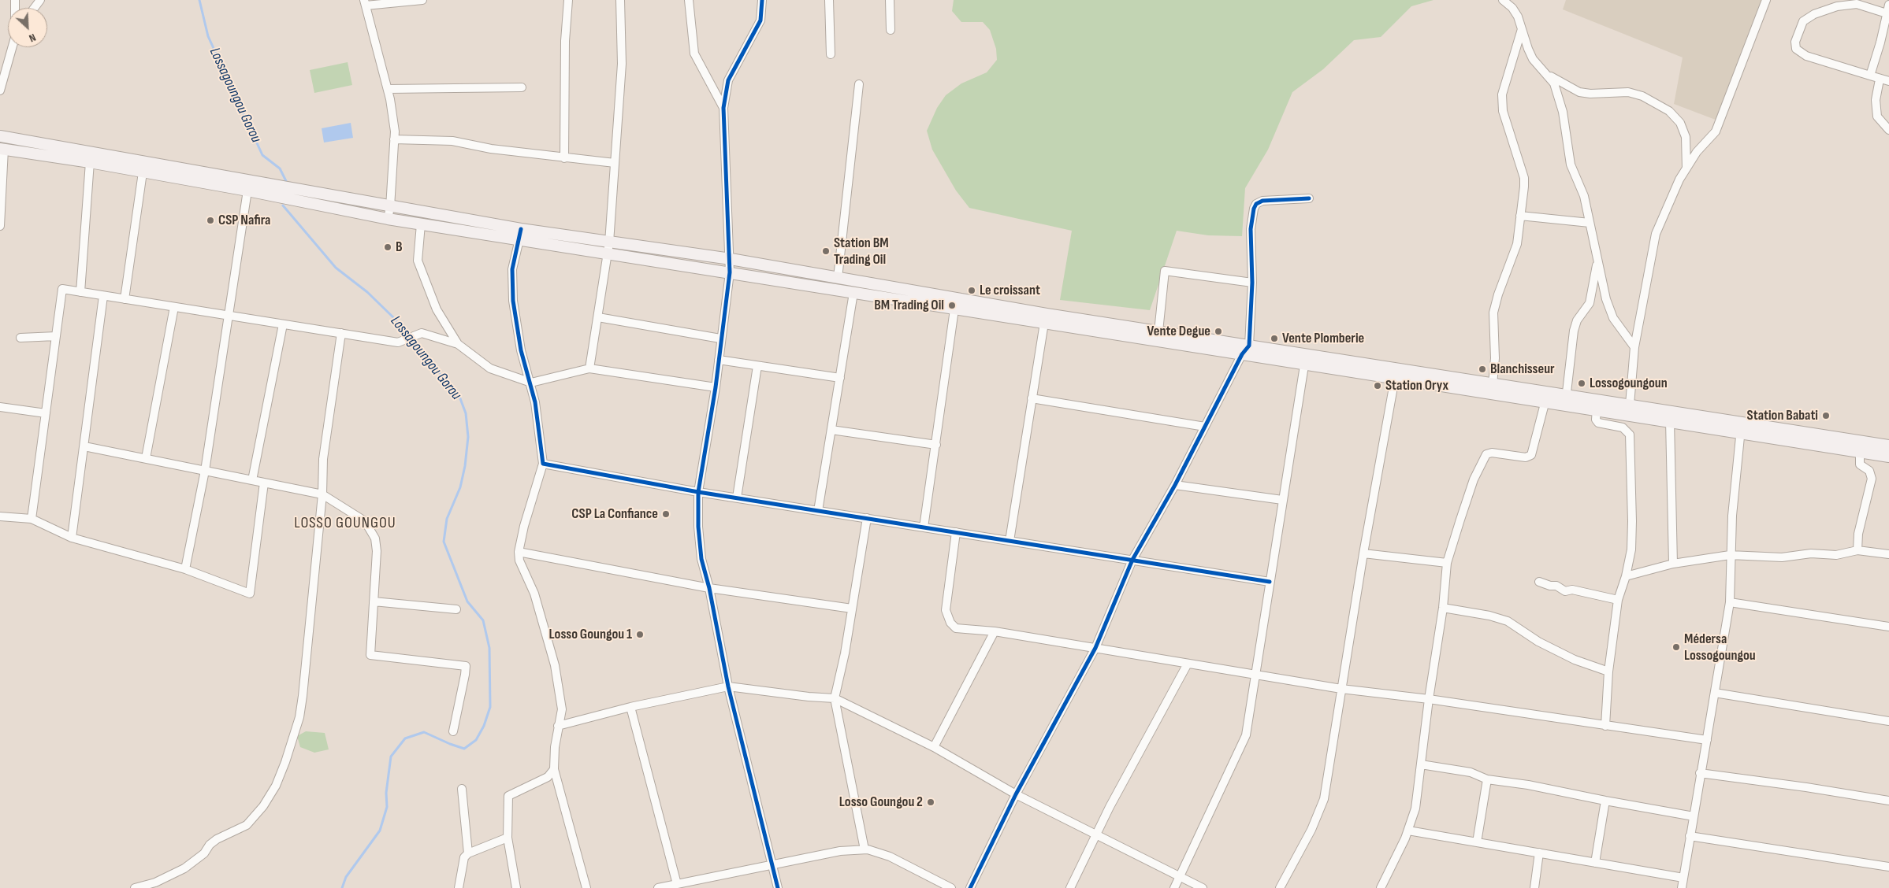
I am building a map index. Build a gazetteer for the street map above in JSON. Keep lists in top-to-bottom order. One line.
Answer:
{"districts":["LOSSO GOUNGOU"],"water":["Lossagoungou Gorou"],"places":["CSP Nafira","B","Station BM Trading Oil","Le croissant","BM Trading Oil","Vente Degue","Vente Plomberie","Blanchisseur","Lossogoungoun","Station Oryx","Station Babati","CSP La Confiance","Losso Goungou 1","Médersa Lossogoungou","Losso Goungou 2"],"north":"bottom right"}
